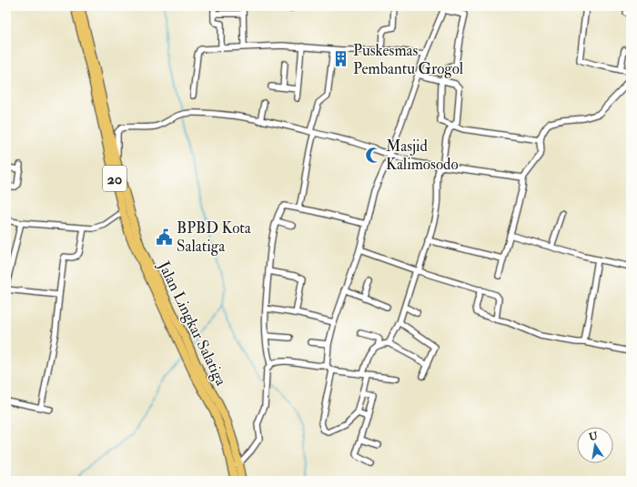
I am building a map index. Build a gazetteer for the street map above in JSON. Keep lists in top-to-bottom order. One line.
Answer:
{"streets":{"highway":["20","Jalan Lingkar Salatiga"]},"places":{"building":["Puskesmas Pembantu Grogol"],"mosque":["Masjid Kalimosodo"],"public building":["BPBD Kota Salatiga"]},"north":"top"}
